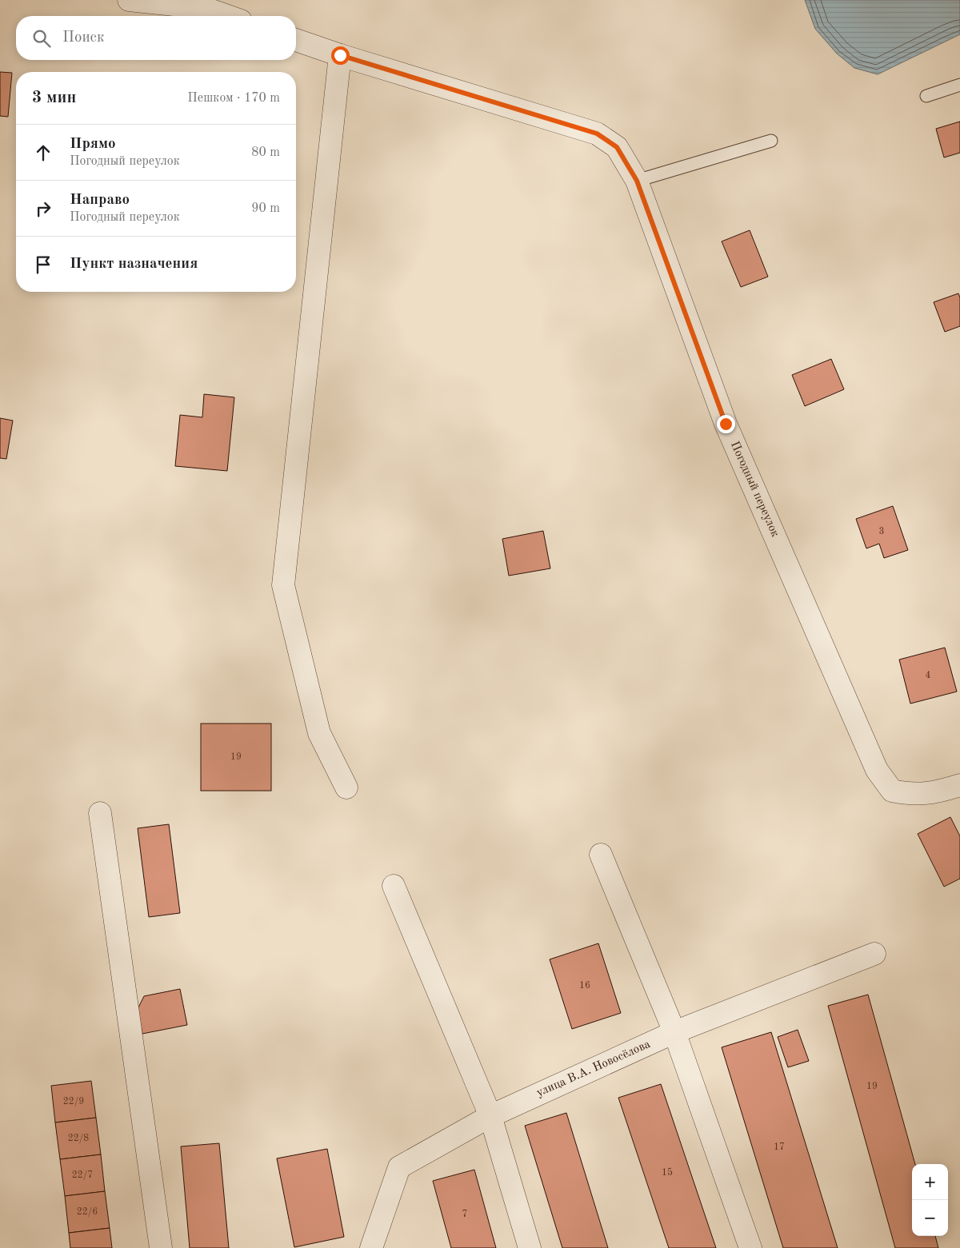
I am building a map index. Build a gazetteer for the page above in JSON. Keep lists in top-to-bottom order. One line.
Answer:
{"streets":{"street":["Погодный переулок","улица В.А. Новосёлова"]},"house_numbers":["3","4","19","16","19","22/9","22/8","17","15","22/7","22/6","7"],"page":{"search":"Поиск","heading":["3 мин","Пешком · 170 m"],"list":[["Прямо","Погодный переулок","80 m"],["Направо","Погодный переулок","90 m"],"Пункт назначения"],"map_buttons":["+","−"]}}
